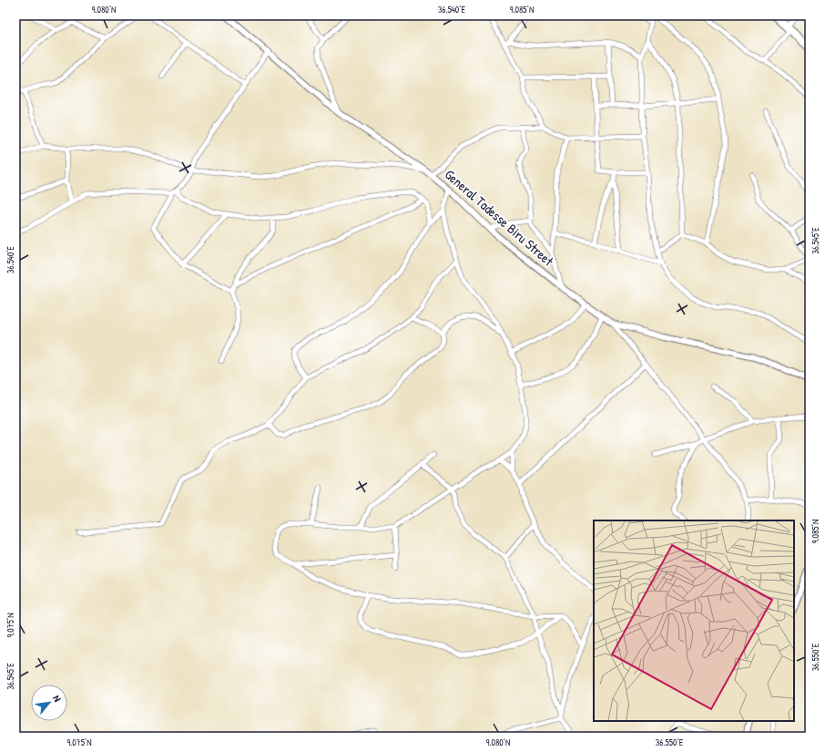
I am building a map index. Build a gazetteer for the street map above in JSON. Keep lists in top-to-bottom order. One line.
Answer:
{"streets":{"street":["General Tadesse Biru Street"]},"north":"top right","coordinates":["9.080°N","36.540°E","9.085°N","36.545°E","9.075°N","36.550°E"]}
